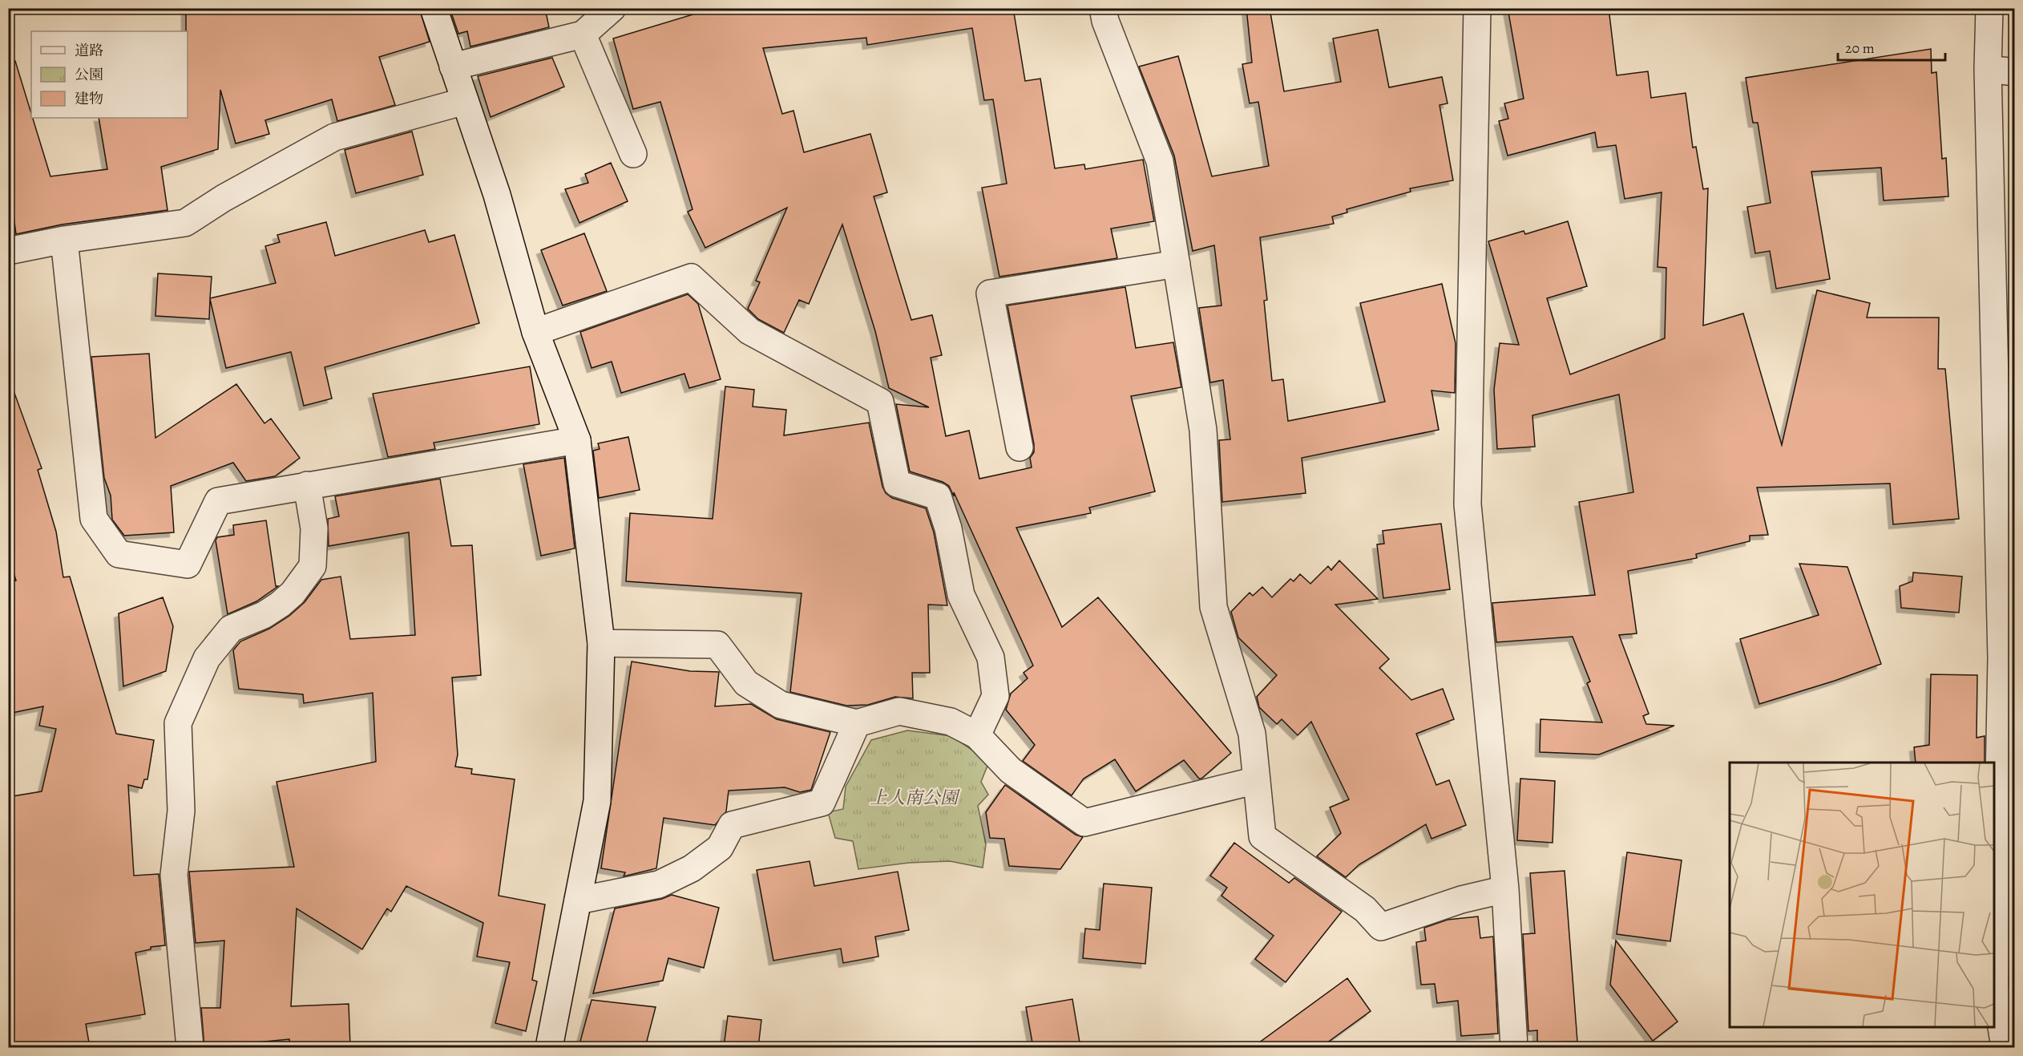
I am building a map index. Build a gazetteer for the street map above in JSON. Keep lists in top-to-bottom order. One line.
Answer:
{"parks":["上人南公園"],"legend":["道路","公園","建物"],"scale_bar":"20 m"}
